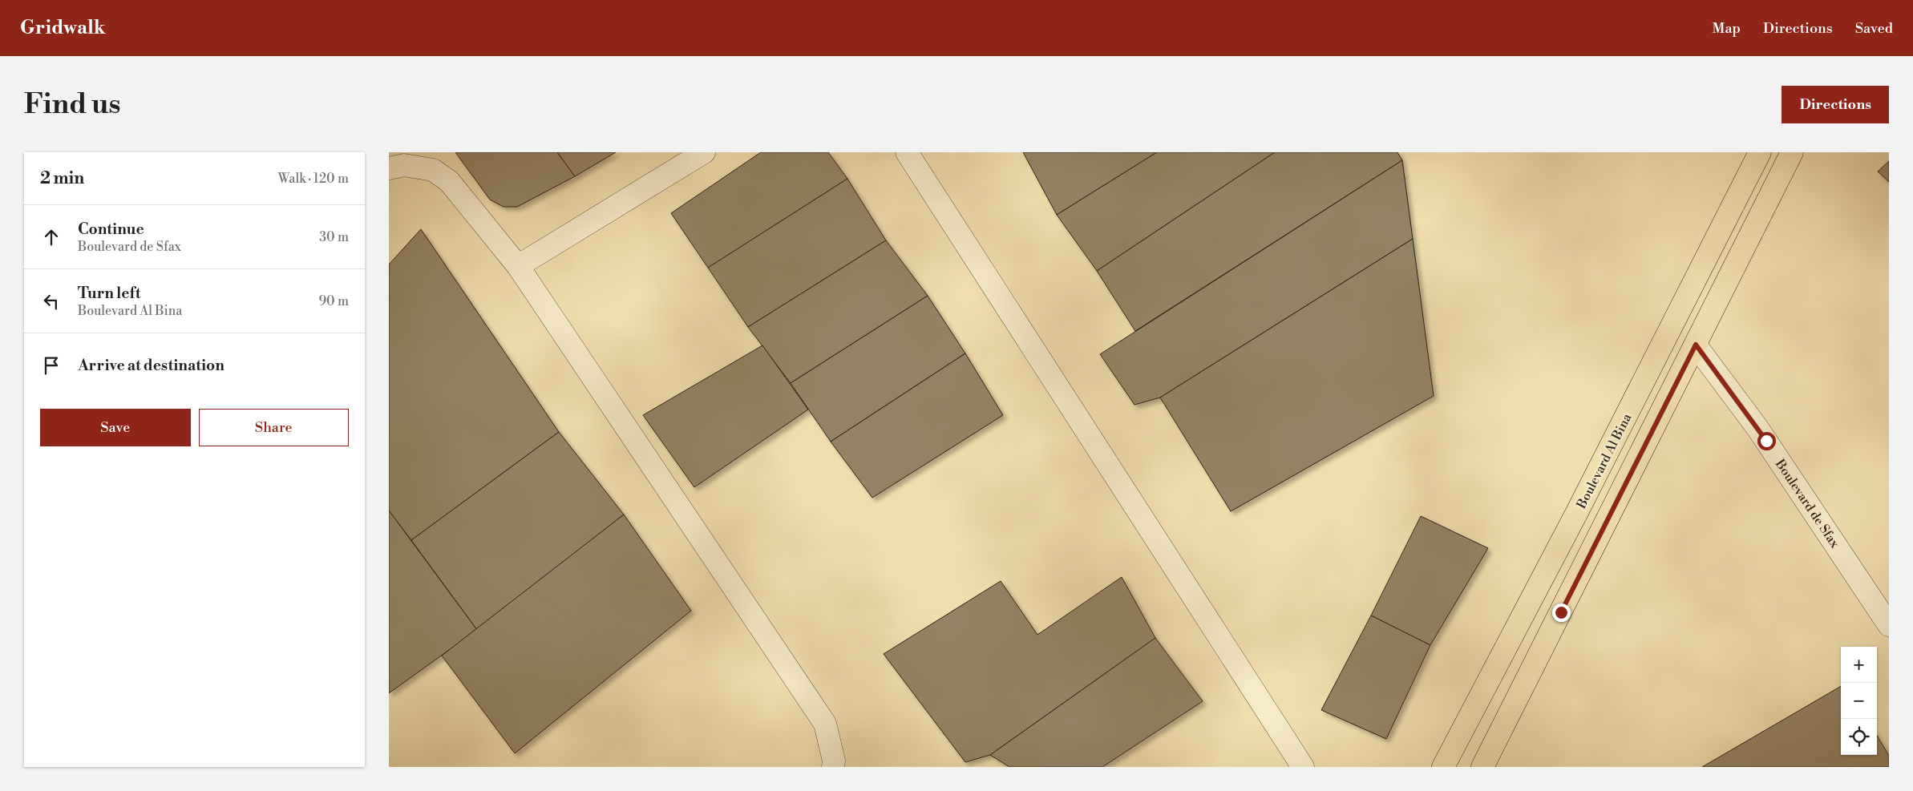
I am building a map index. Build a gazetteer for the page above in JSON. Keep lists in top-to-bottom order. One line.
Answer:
{"streets":{"main road":["Boulevard Al Bina"],"lane":["Boulevard de Sfax"]},"page":{"header":"Gridwalk","nav":["Map","Directions","Saved"],"buttons":["Directions",["Save","Share"]],"title":"Find us","heading":["2 min","Walk · 120 m"],"list":[["Continue","Boulevard de Sfax","30 m"],["Turn left","Boulevard Al Bina","90 m"],"Arrive at destination"],"map_buttons":["+","−"]}}
